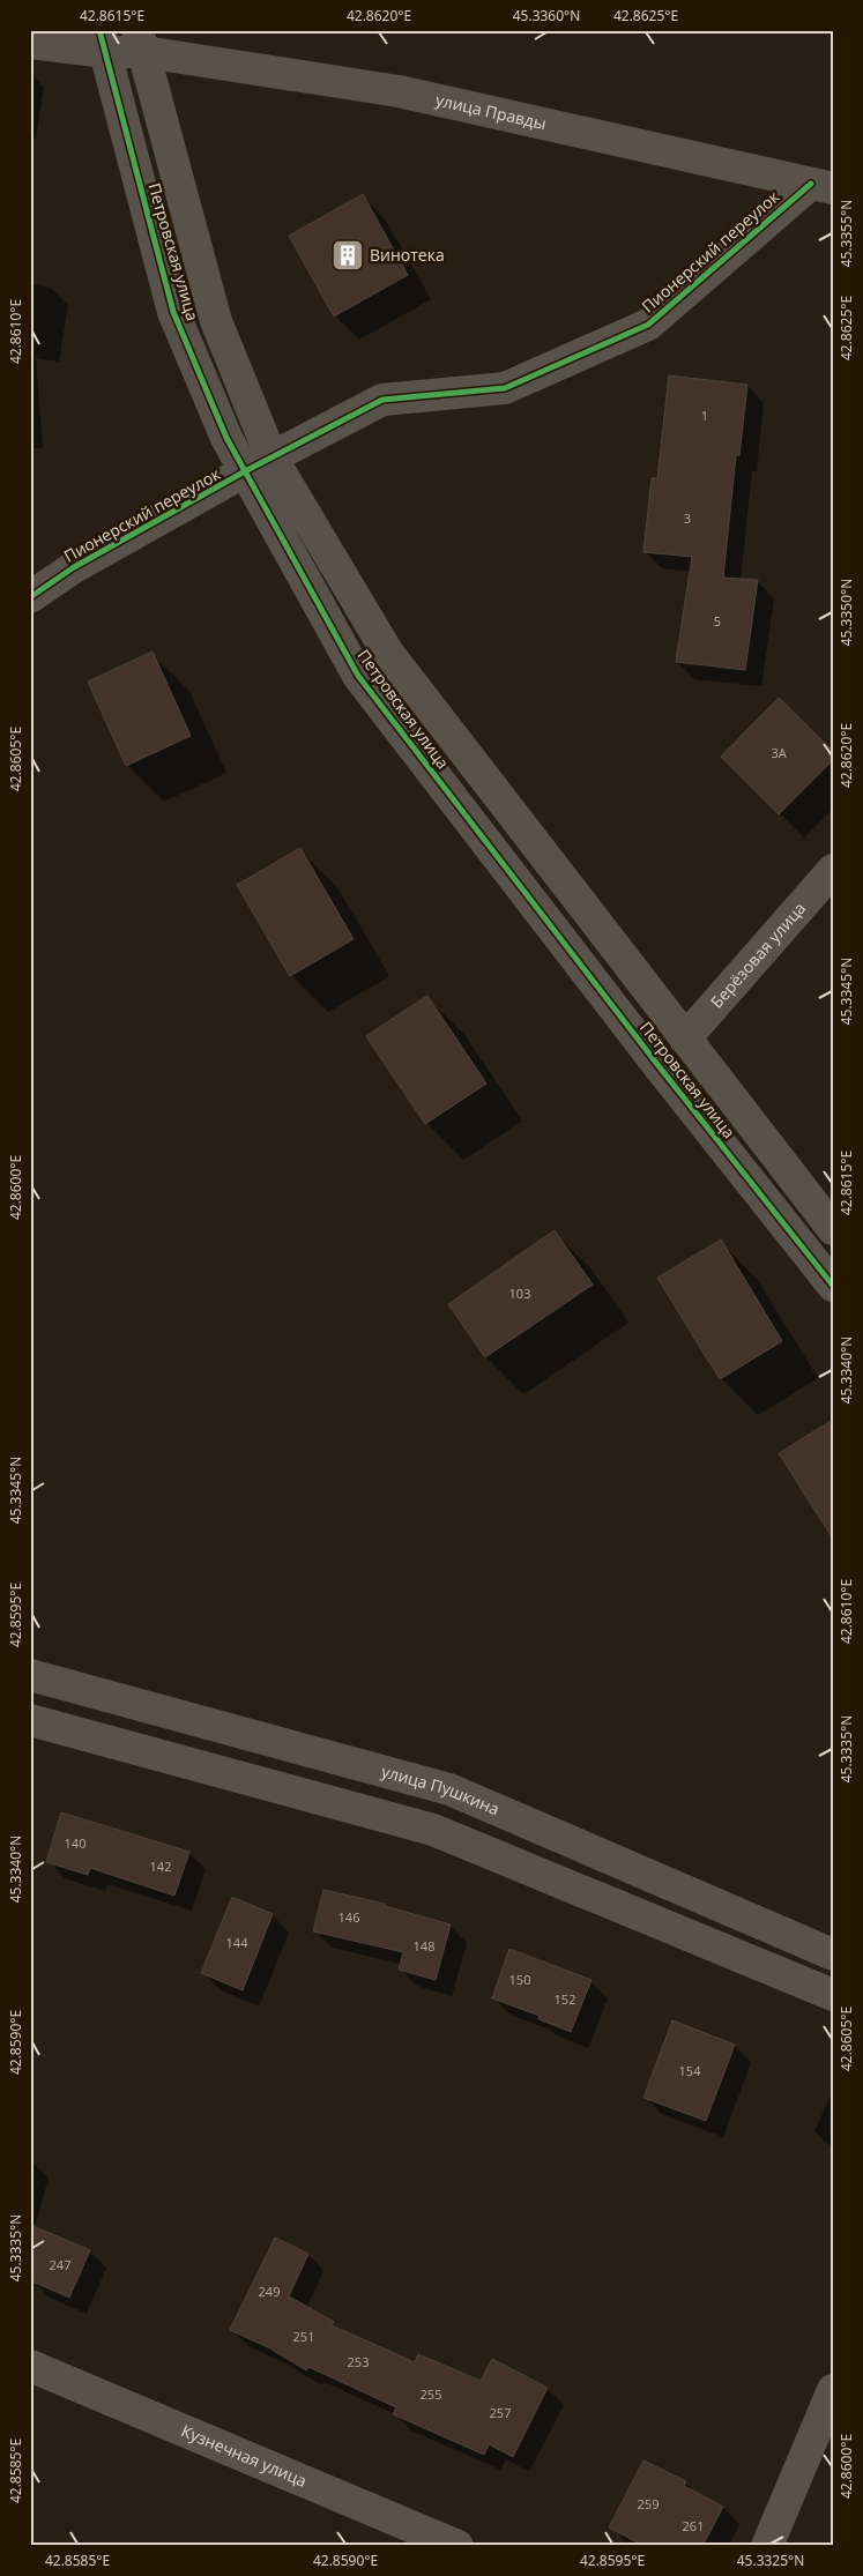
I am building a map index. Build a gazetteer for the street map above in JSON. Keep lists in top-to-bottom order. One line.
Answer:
{"streets":{"street":["улица Правды","Петровская улица","Пионерский переулок","Берёзовая улица","улица Пушкина","Кузнечная улица"]},"crossings":[["улица Правды","Петровская улица"],["улица Правды","Пионерский переулок"],["Петровская улица","Пионерский переулок"]],"places":{"building":["Винотека"]},"house_numbers":["1","3","5","3А","103","140","142","146","144","148","150","152","154","247","249","251","253","255","257","259","261"],"coordinates":["42.8615°E","42.8620°E","45.3360°N","42.8625°E","45.3355°N","42.8610°E","45.3350°N","42.8605°E","45.3345°N","42.8600°E","45.3340°N","42.8595°E","45.3335°N","42.8590°E","42.8585°E","45.3325°N"]}
